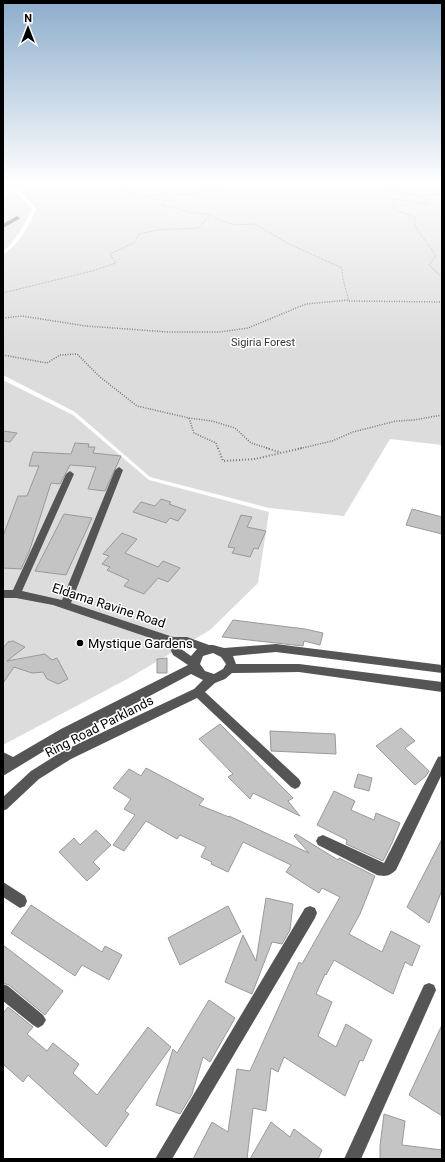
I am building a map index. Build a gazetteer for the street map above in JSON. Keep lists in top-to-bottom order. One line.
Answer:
{"streets":{"street":["Eldama Ravine Road","Ring Road Parklands"]},"crossings":[["Eldama Ravine Road","Ring Road Parklands"]],"parks":["Sigiria Forest"],"places":["Mystique Gardens"],"north":"top"}
